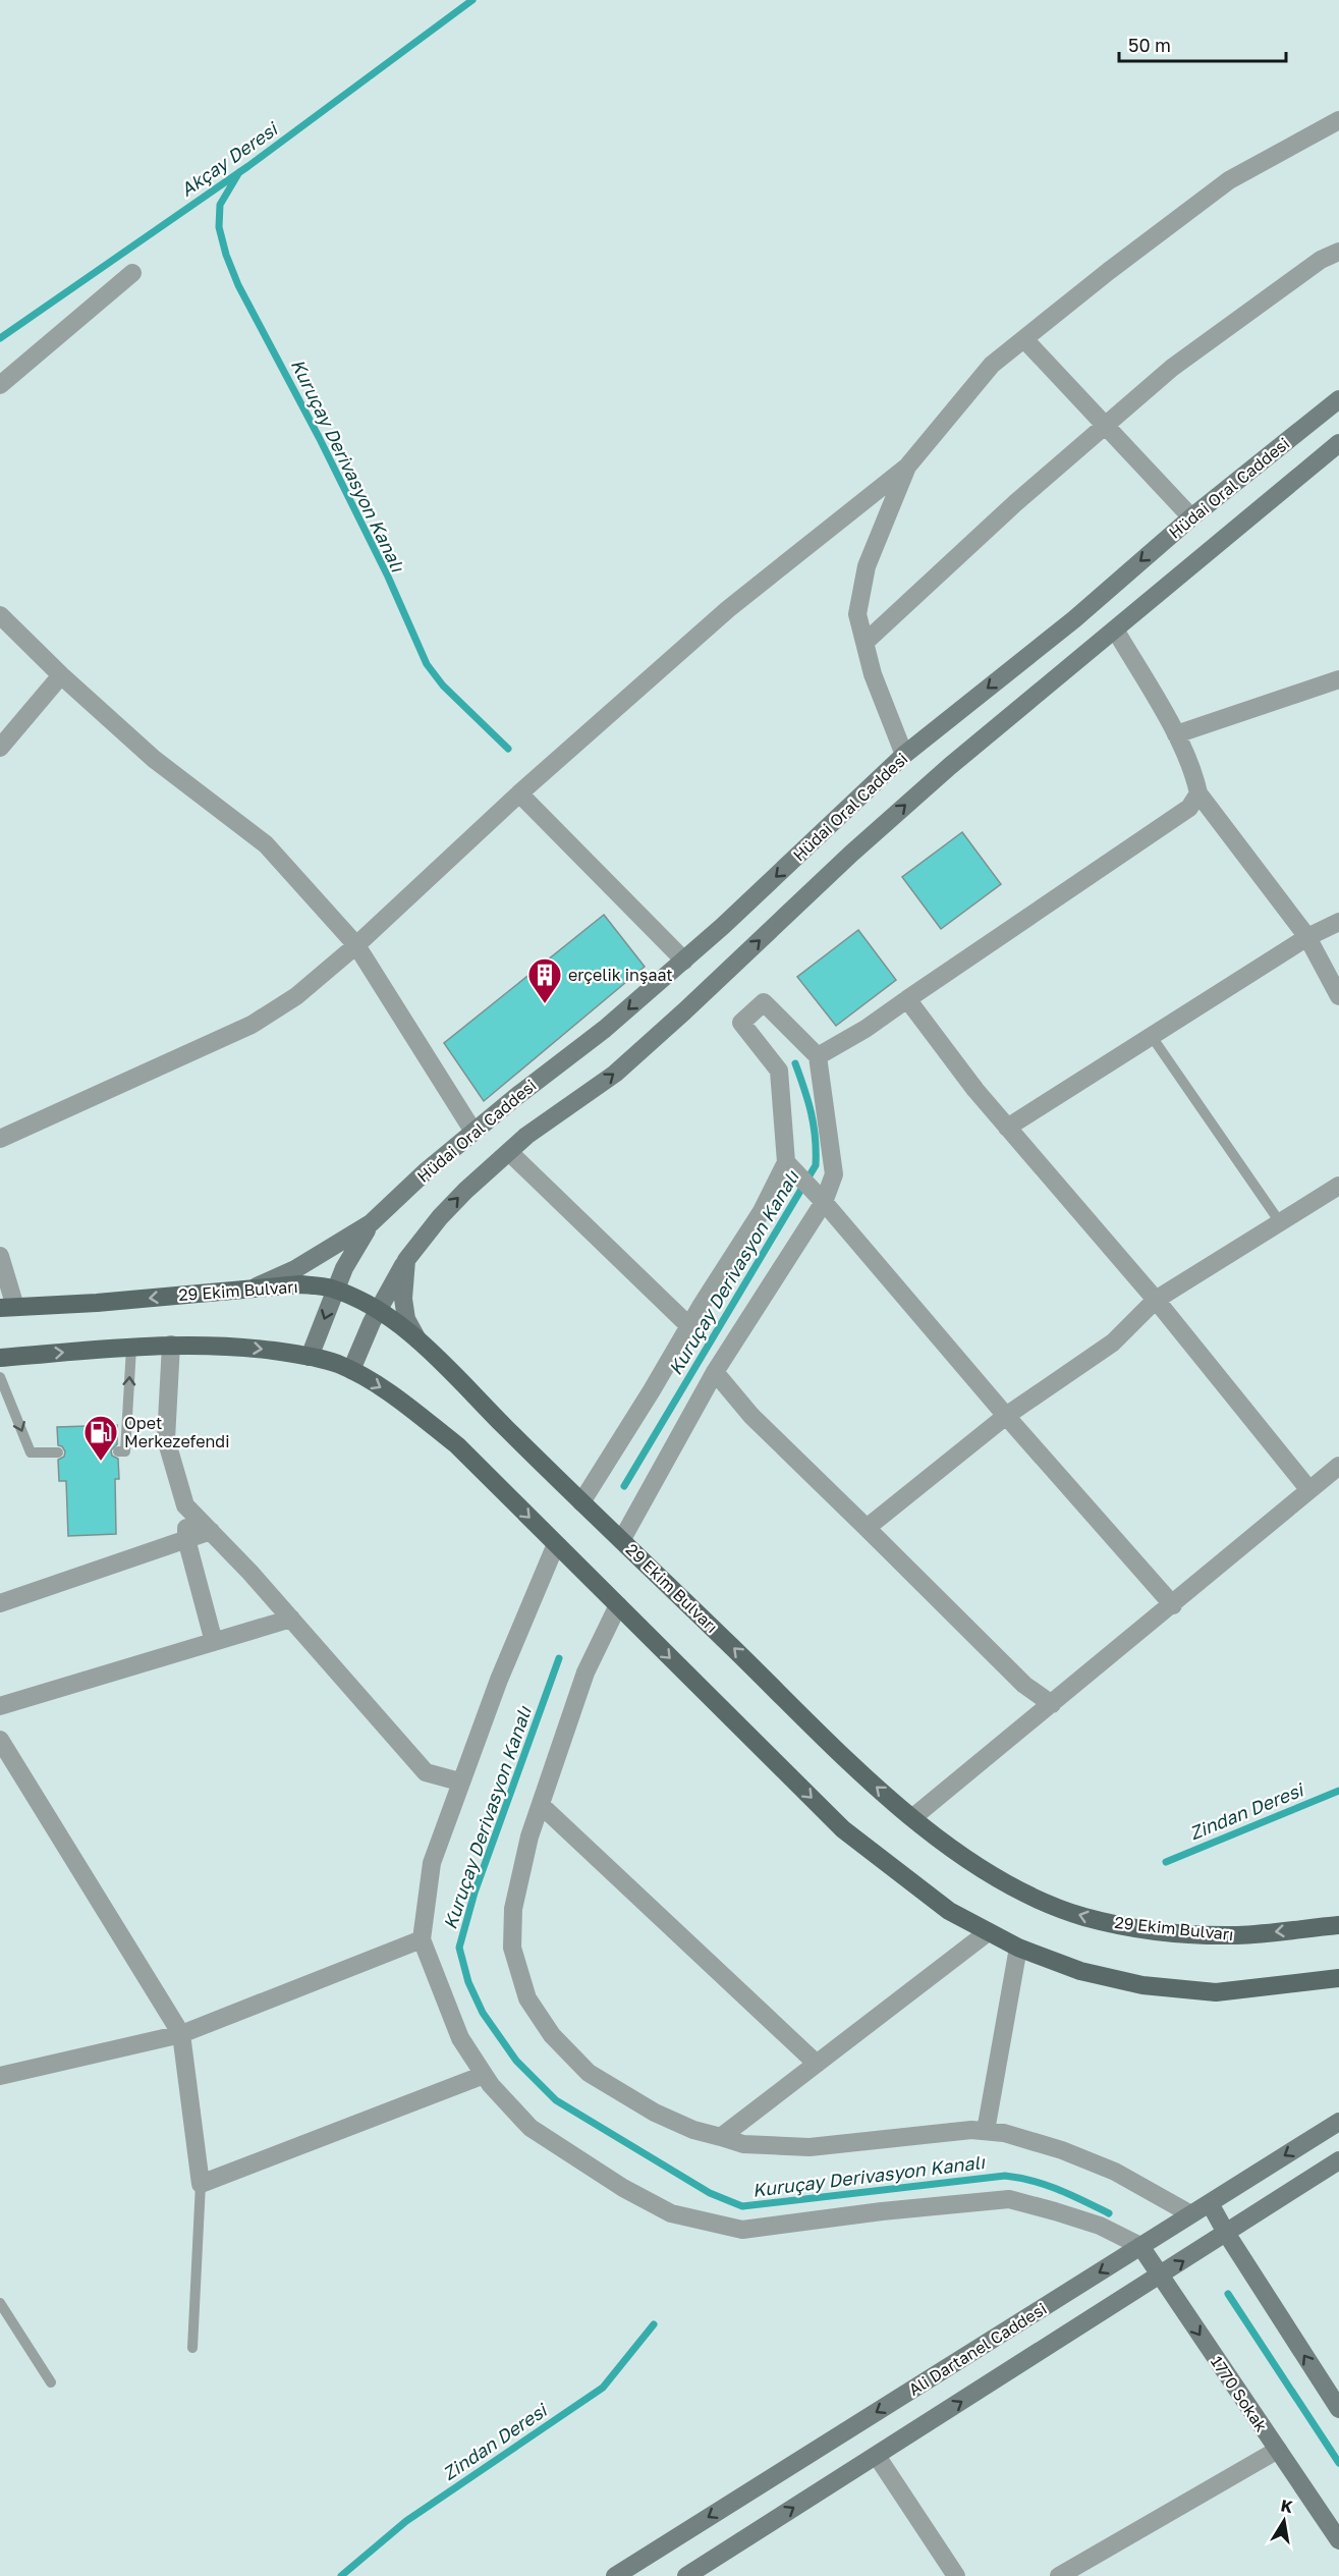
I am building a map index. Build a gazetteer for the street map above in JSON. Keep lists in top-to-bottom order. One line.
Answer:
{"streets":{"main road":["29 Ekim Bulvarı"],"street":["Hüdai Oral Caddesi","Ali Dartanel Caddesi","1770 Sokak"]},"crossings":[["Hüdai Oral Caddesi","29 Ekim Bulvarı"],["Ali Dartanel Caddesi","1770 Sokak"]],"water":["Akçay Deresi","Kuruçay Derivasyon Kanalı","Zindan Deresi"],"places":{"building":["erçelik inşaat"],"fuel station":["Opet Merkezefendi"]},"scale_bar":"50 m","north":"top"}
